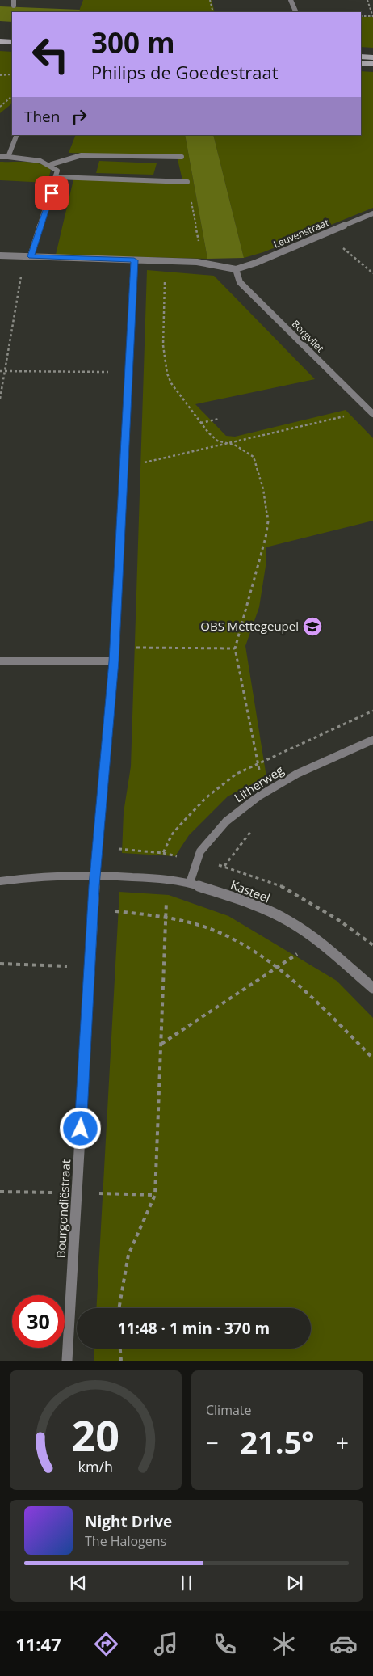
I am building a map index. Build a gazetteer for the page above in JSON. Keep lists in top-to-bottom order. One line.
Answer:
{"streets":{"street":["Leuvenstraat","Borgvliet","Litherweg","Kasteel","Bourgondiëstraat"]},"crossings":[["Leuvenstraat","Borgvliet"],["Litherweg","Kasteel"],["Kasteel","Bourgondiëstraat"]],"places":{"school or university":["OBS Mettegeupel"]},"page":{"turn":["300 m","Philips de Goedestraat"],"then":"Then","limit":"30","trip":"11:48 · 1 min · 370 m","tile":"Climate","heat":["−","21.5°","+"],"song":["Night Drive","The Halogens"],"tabs":"11:47","gauge":["20","km/h"]}}
